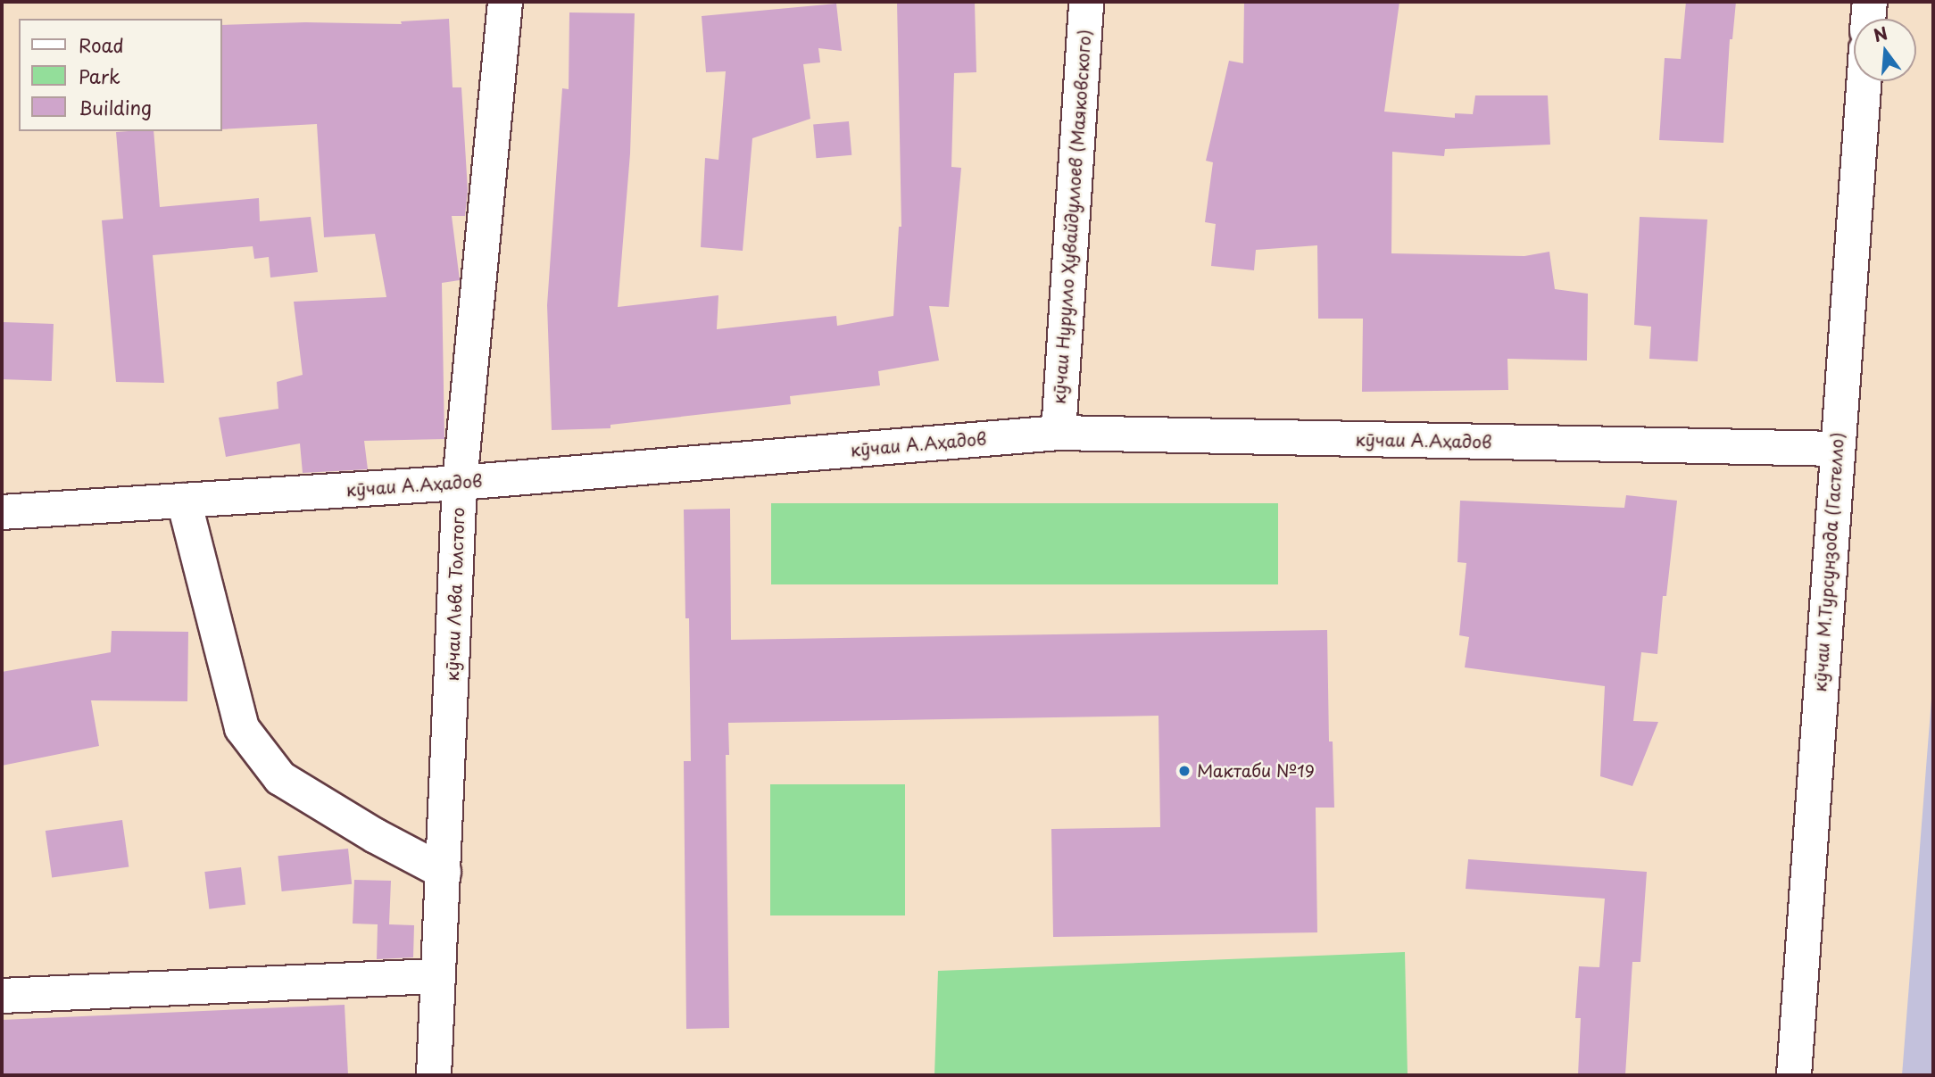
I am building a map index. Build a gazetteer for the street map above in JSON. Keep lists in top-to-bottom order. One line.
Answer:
{"streets":{"street":["кӯчаи Нурулло Ҳувайдуллоев (Маяковского)","кӯчаи А.Аҳадов","кӯчаи М.Турсунзода (Гастелло)","кӯчаи Льва Толстого"]},"crossings":[["кӯчаи Нурулло Ҳувайдуллоев (Маяковского)","кӯчаи А.Аҳадов"],["кӯчаи А.Аҳадов","кӯчаи М.Турсунзода (Гастелло)"],["кӯчаи А.Аҳадов","кӯчаи Льва Толстого"]],"places":["Мактаби №19"],"legend":["Road","Park","Building"],"north":"top"}
